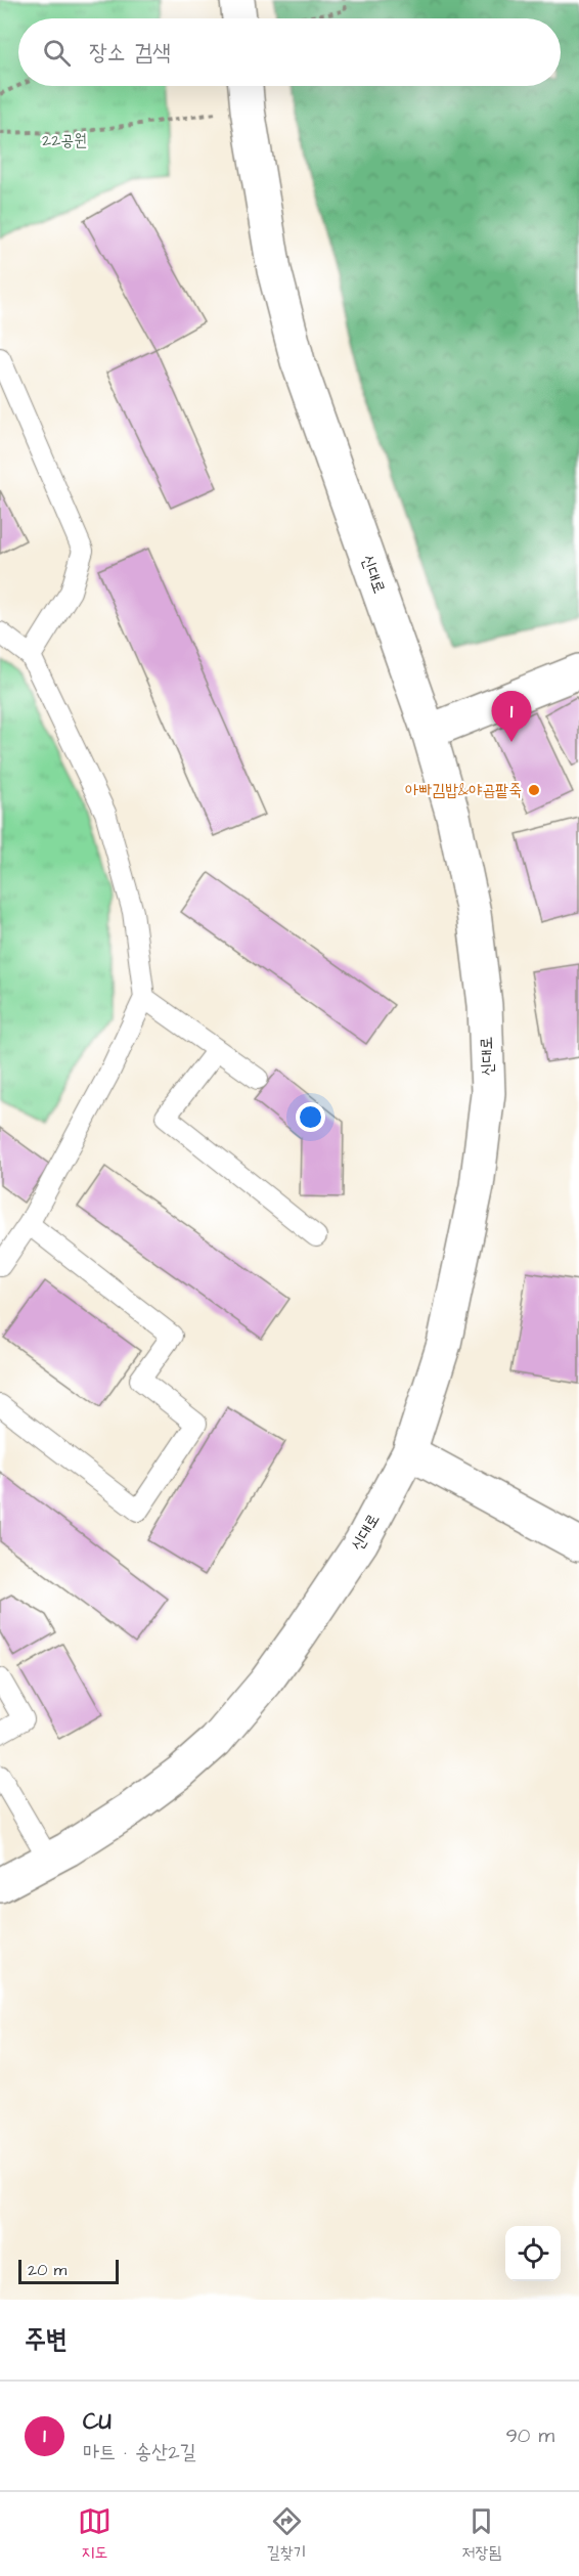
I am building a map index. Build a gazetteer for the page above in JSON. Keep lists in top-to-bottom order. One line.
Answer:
{"streets":{"main road":["신대로"]},"parks":["22공원"],"places":["아빠김밥&야곱팥죽"],"scale_bar":"20 m","page":{"search":"장소 검색","pins":"1","scale":"20 m","heading":"주변","list":[{"mark":"1","name":"CU","note":"마트 · 송산2길","value":"90 m"}],"nav":["지도","길찾기","저장됨"]}}
